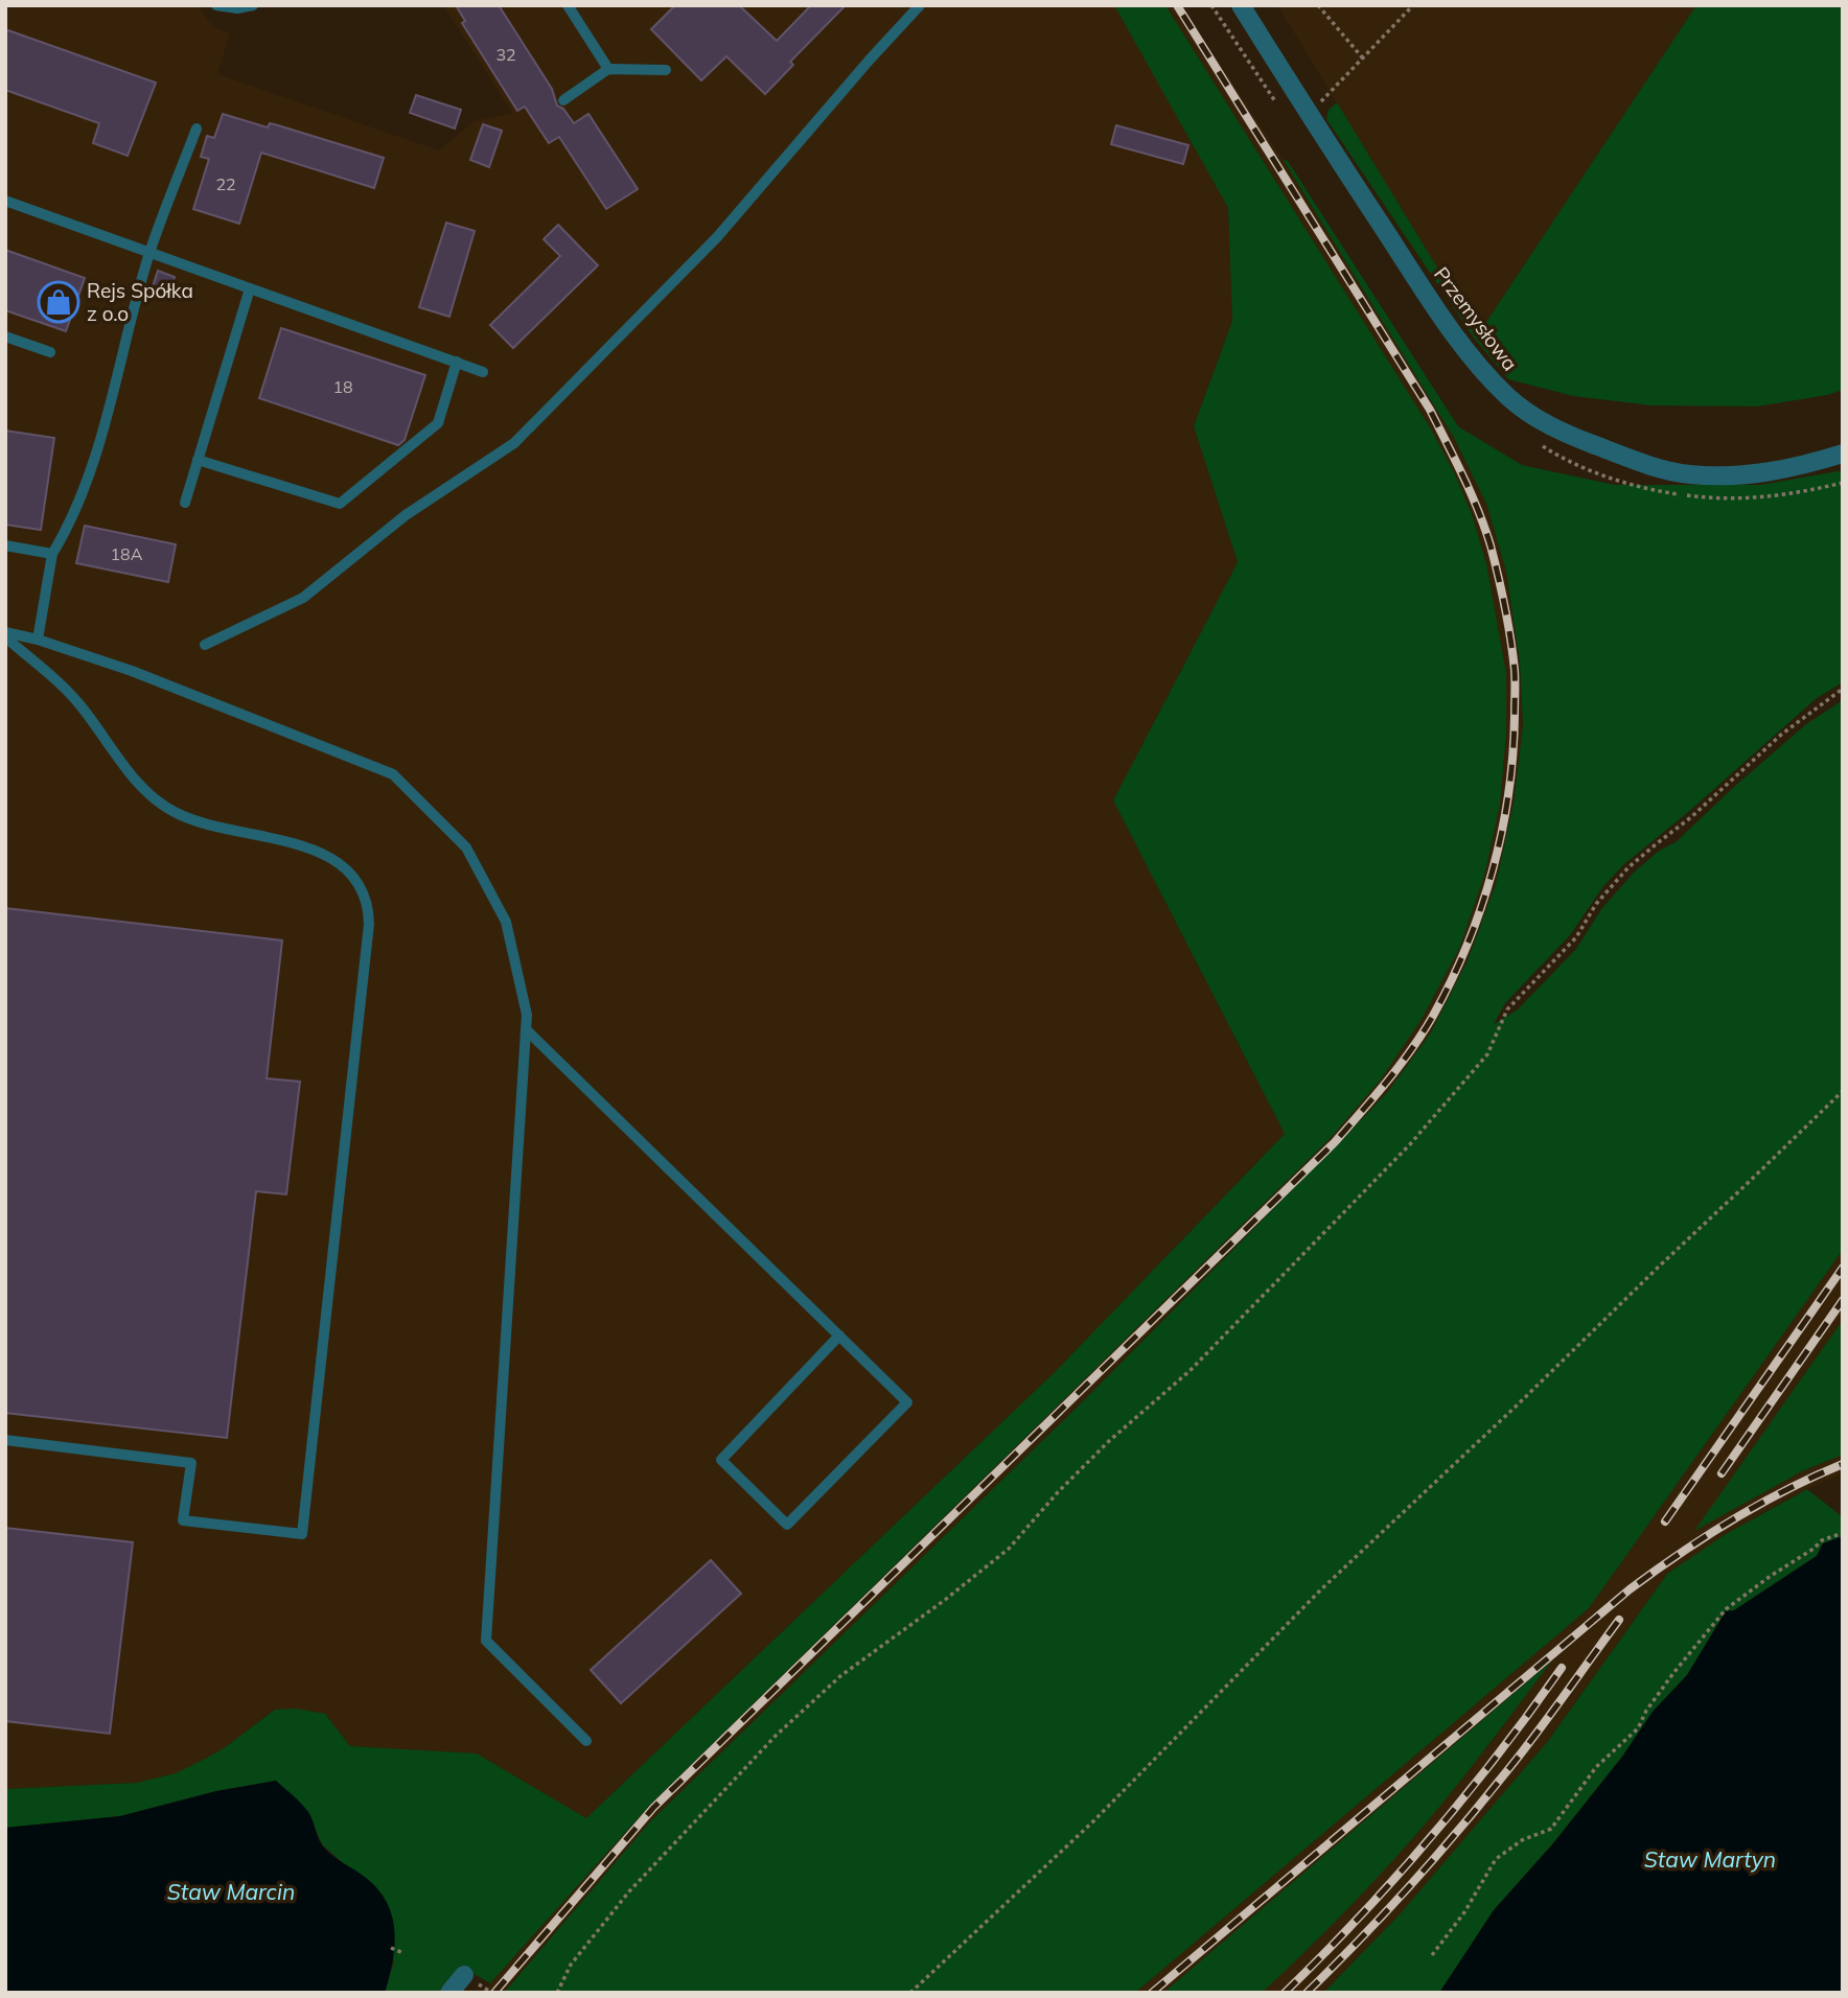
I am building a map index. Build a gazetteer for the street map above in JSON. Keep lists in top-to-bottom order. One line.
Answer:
{"streets":{"street":["Przemysłowa"]},"water":["Staw Martyn","Staw Marcin"],"places":{"shop":["Rejs Spółka z o.o"]},"house_numbers":["32","22","18","18A"]}
